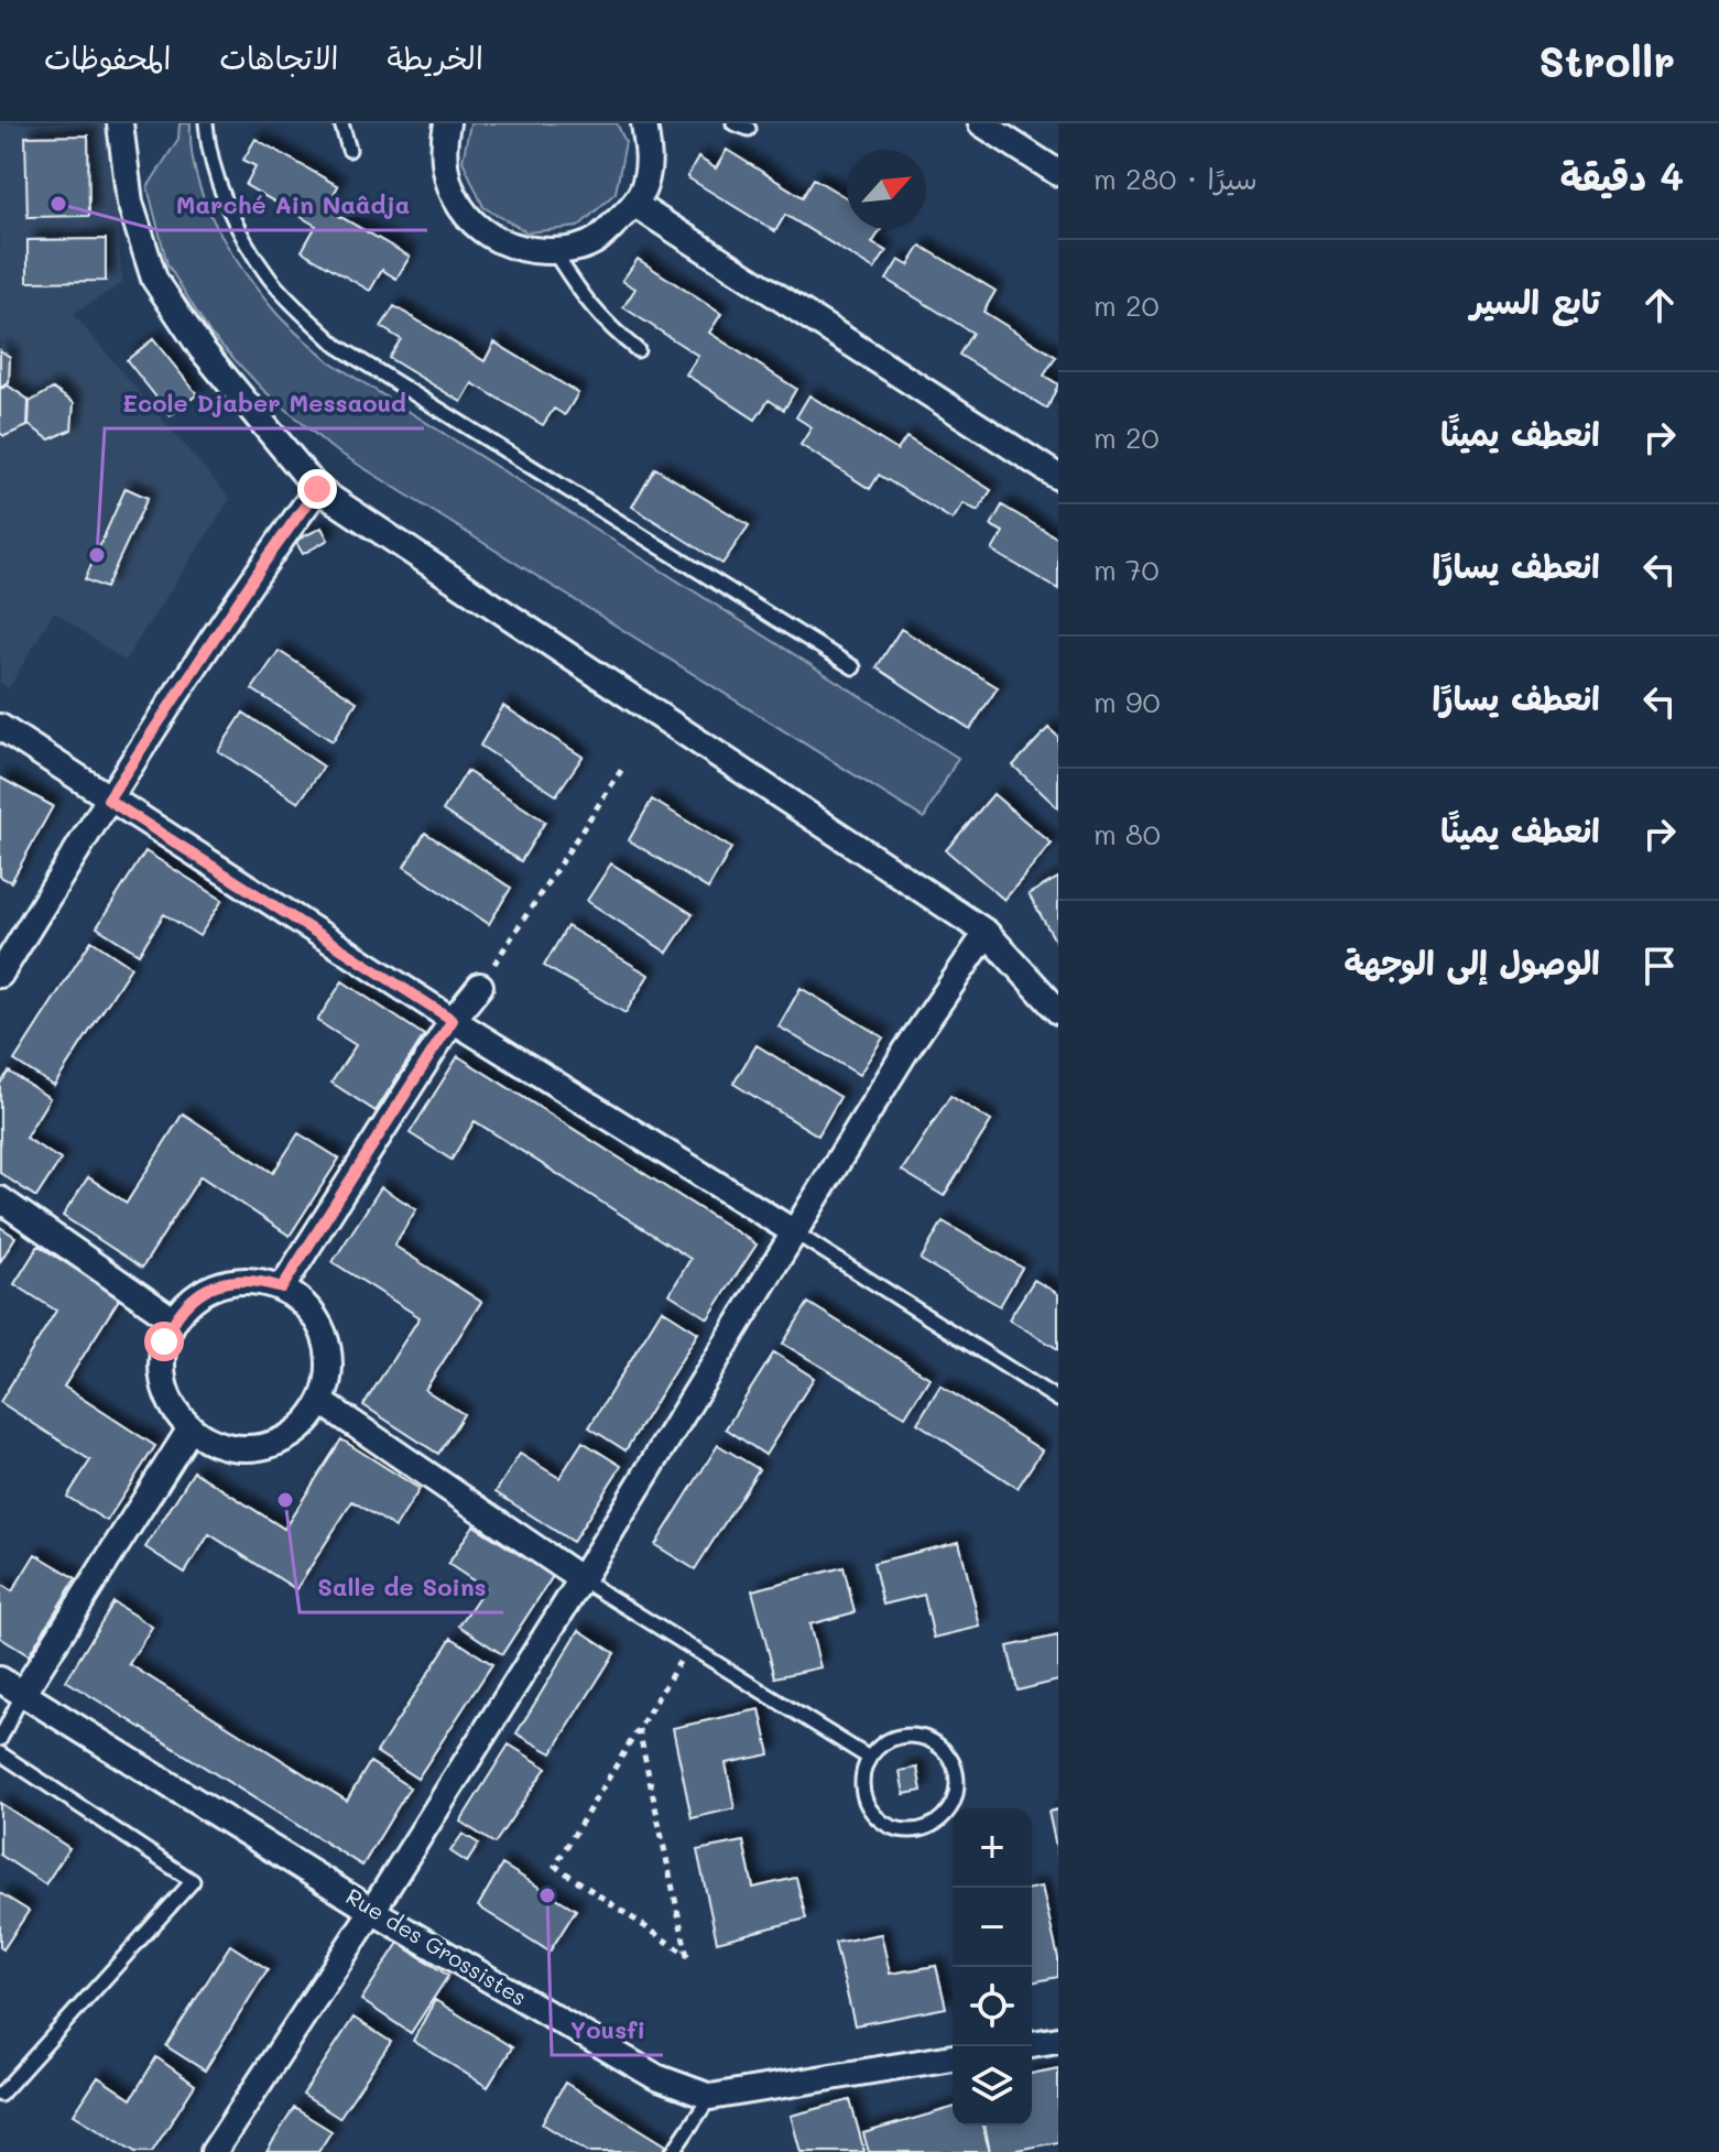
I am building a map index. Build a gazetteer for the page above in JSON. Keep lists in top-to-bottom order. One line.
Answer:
{"streets":{"street":["Rue des Grossistes"]},"places":["Marché Ain Naâdja","Ecole Djaber Messaoud","Salle de Soins","Yousfi"],"north":"top right","page":{"header":"Strollr","nav":["الخريطة","الاتجاهات","المحفوظات"],"heading":["4 دقيقة","سيرًا · 280 m"],"list":[["تابع السير","20 m"],["انعطف يمينًا","20 m"],["انعطف يسارًا","70 m"],["انعطف يسارًا","90 m"],["انعطف يمينًا","80 m"],"الوصول إلى الوجهة"],"map_buttons":["+","−"]}}
